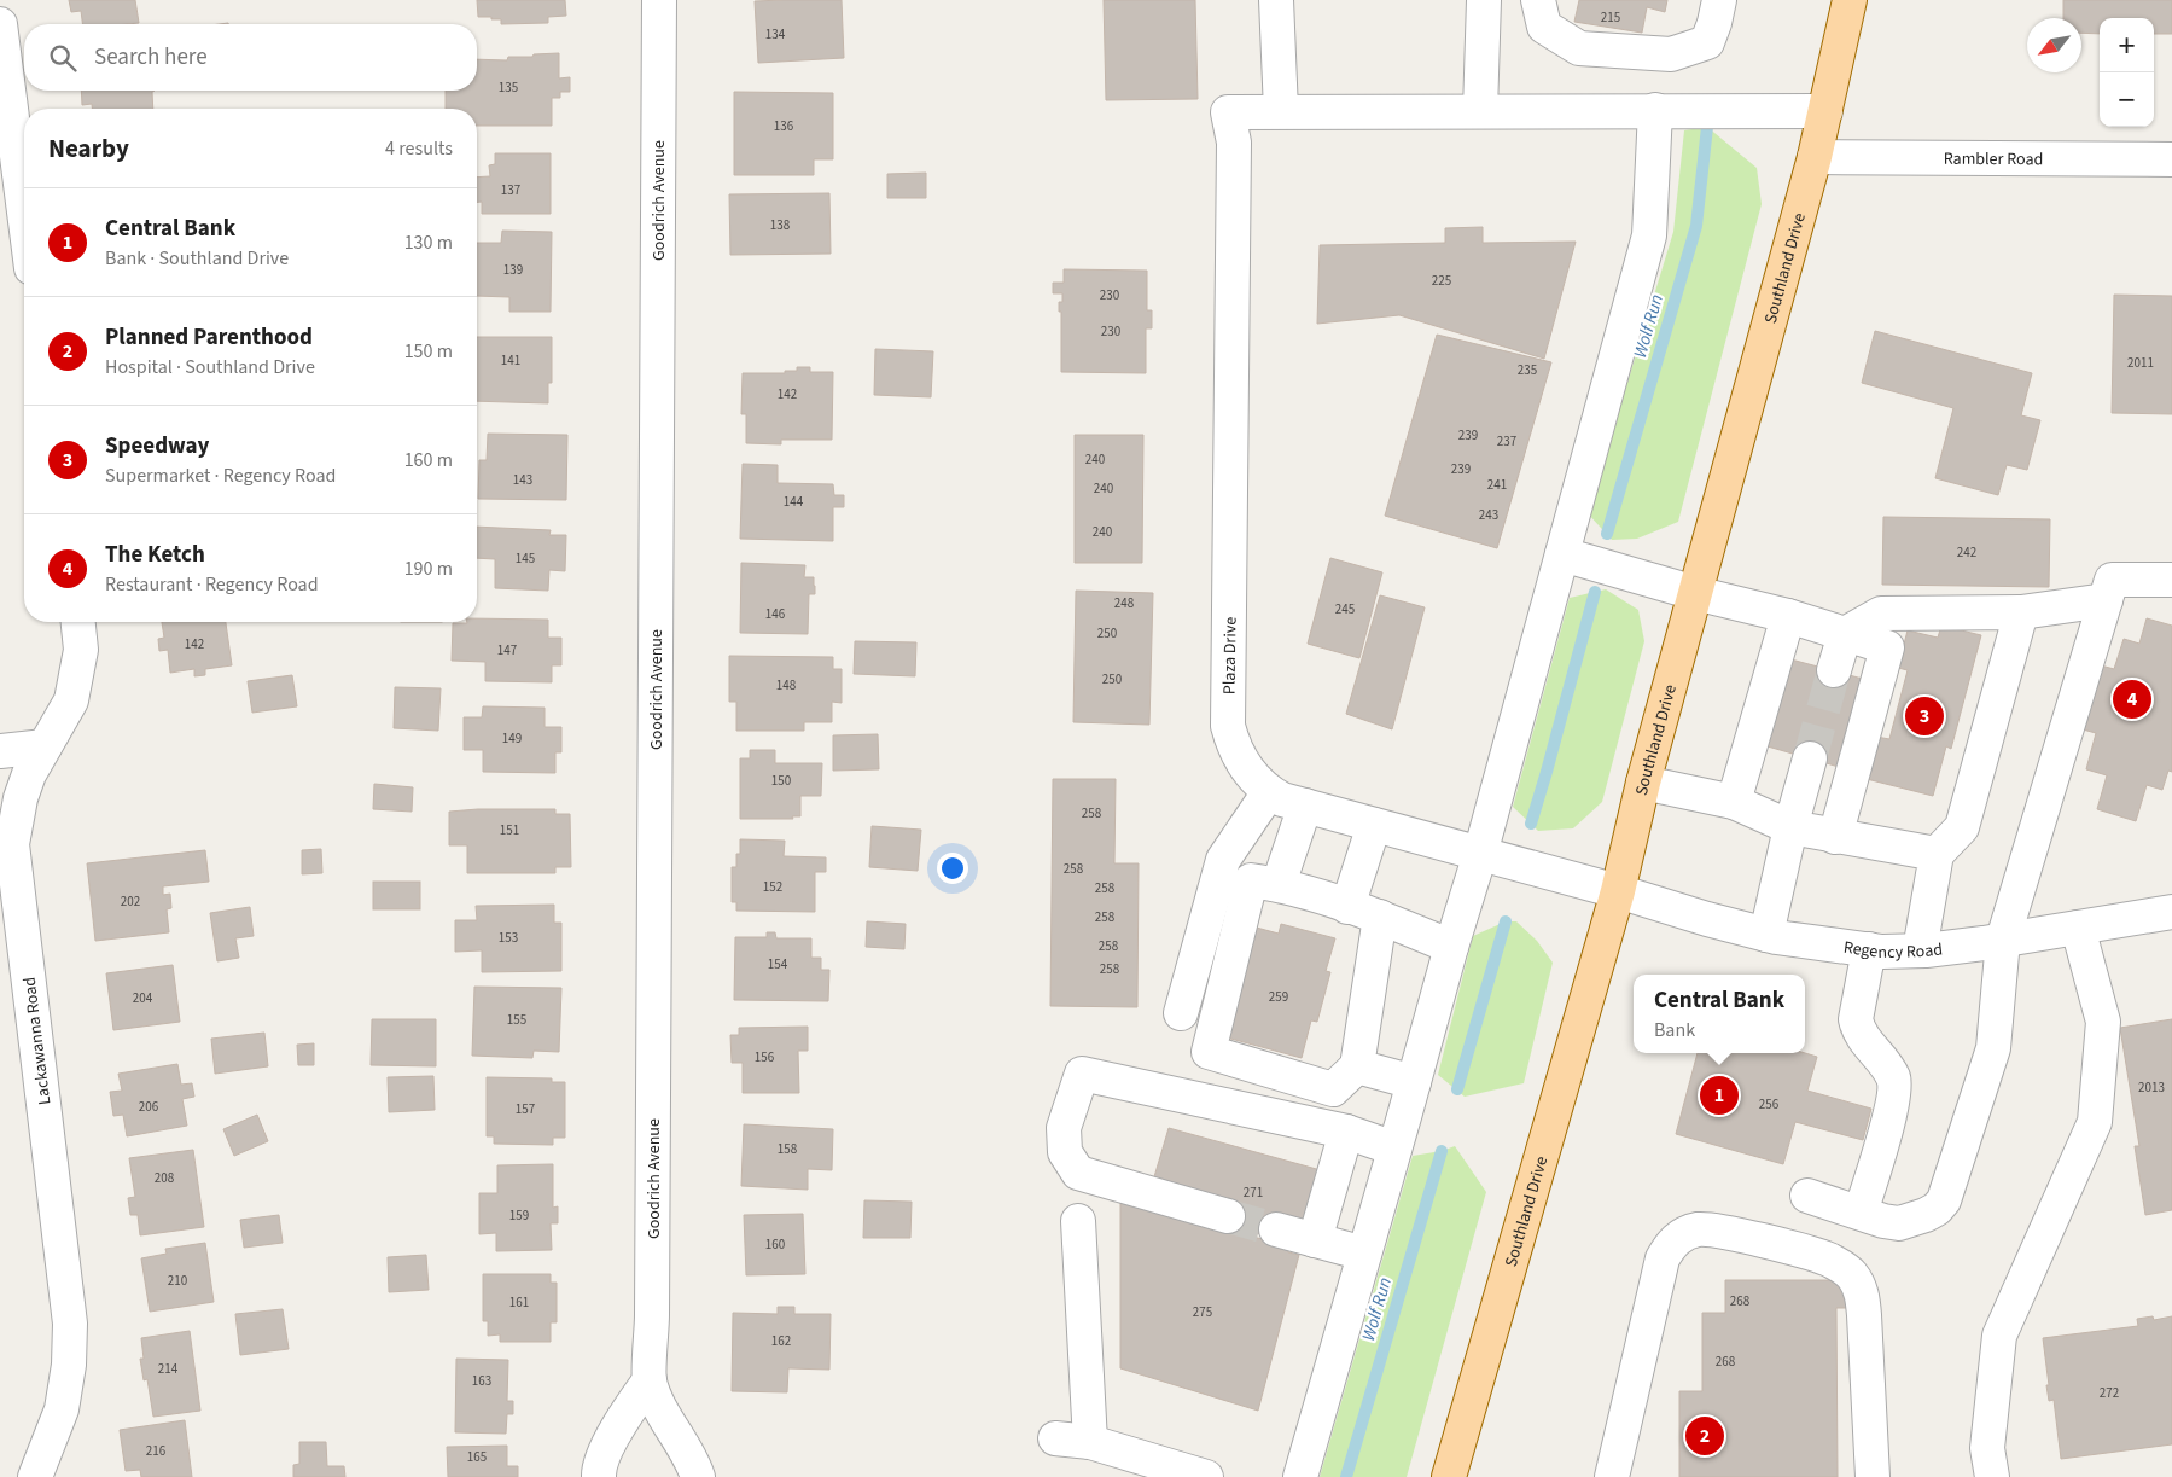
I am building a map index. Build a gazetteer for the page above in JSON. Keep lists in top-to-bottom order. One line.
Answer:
{"streets":{"main road":["Southland Drive"],"street":["Rambler Road","Goodrich Avenue","Plaza Drive","Regency Road","Lackawanna Road"]},"crossings":[["Rambler Road","Southland Drive"],["Southland Drive","Plaza Drive"],["Southland Drive","Regency Road"],["Plaza Drive","Regency Road"]],"water":["Wolf Run"],"house_numbers":["215","134","135","136","137","138","139","225","230","230","141","2011","235","142","239","237","240","239","143","241","240","144","243","240","242","145","248","245","146","250","142","147","250","148","149","150","258","151","258","152","258","202","258","153","258","154","258","259","204","155","156","2013","256","206","157","158","208","271","159","160","210","268","161","275","162","268","214","163","272","216","165"],"north":"bottom left","page":{"map_buttons":["+","−"],"search":"Search here","heading":["Nearby","4 results"],"list":[{"mark":"1","name":"Central Bank","note":"Bank · Southland Drive","value":"130 m"},{"mark":"2","name":"Planned Parenthood","note":"Hospital · Southland Drive","value":"150 m"},{"mark":"3","name":"Speedway","note":"Supermarket · Regency Road","value":"160 m"},{"mark":"4","name":"The Ketch","note":"Restaurant · Regency Road","value":"190 m"}],"pins":["4","3","1","2"],"popup":["Central Bank","Bank"]}}
